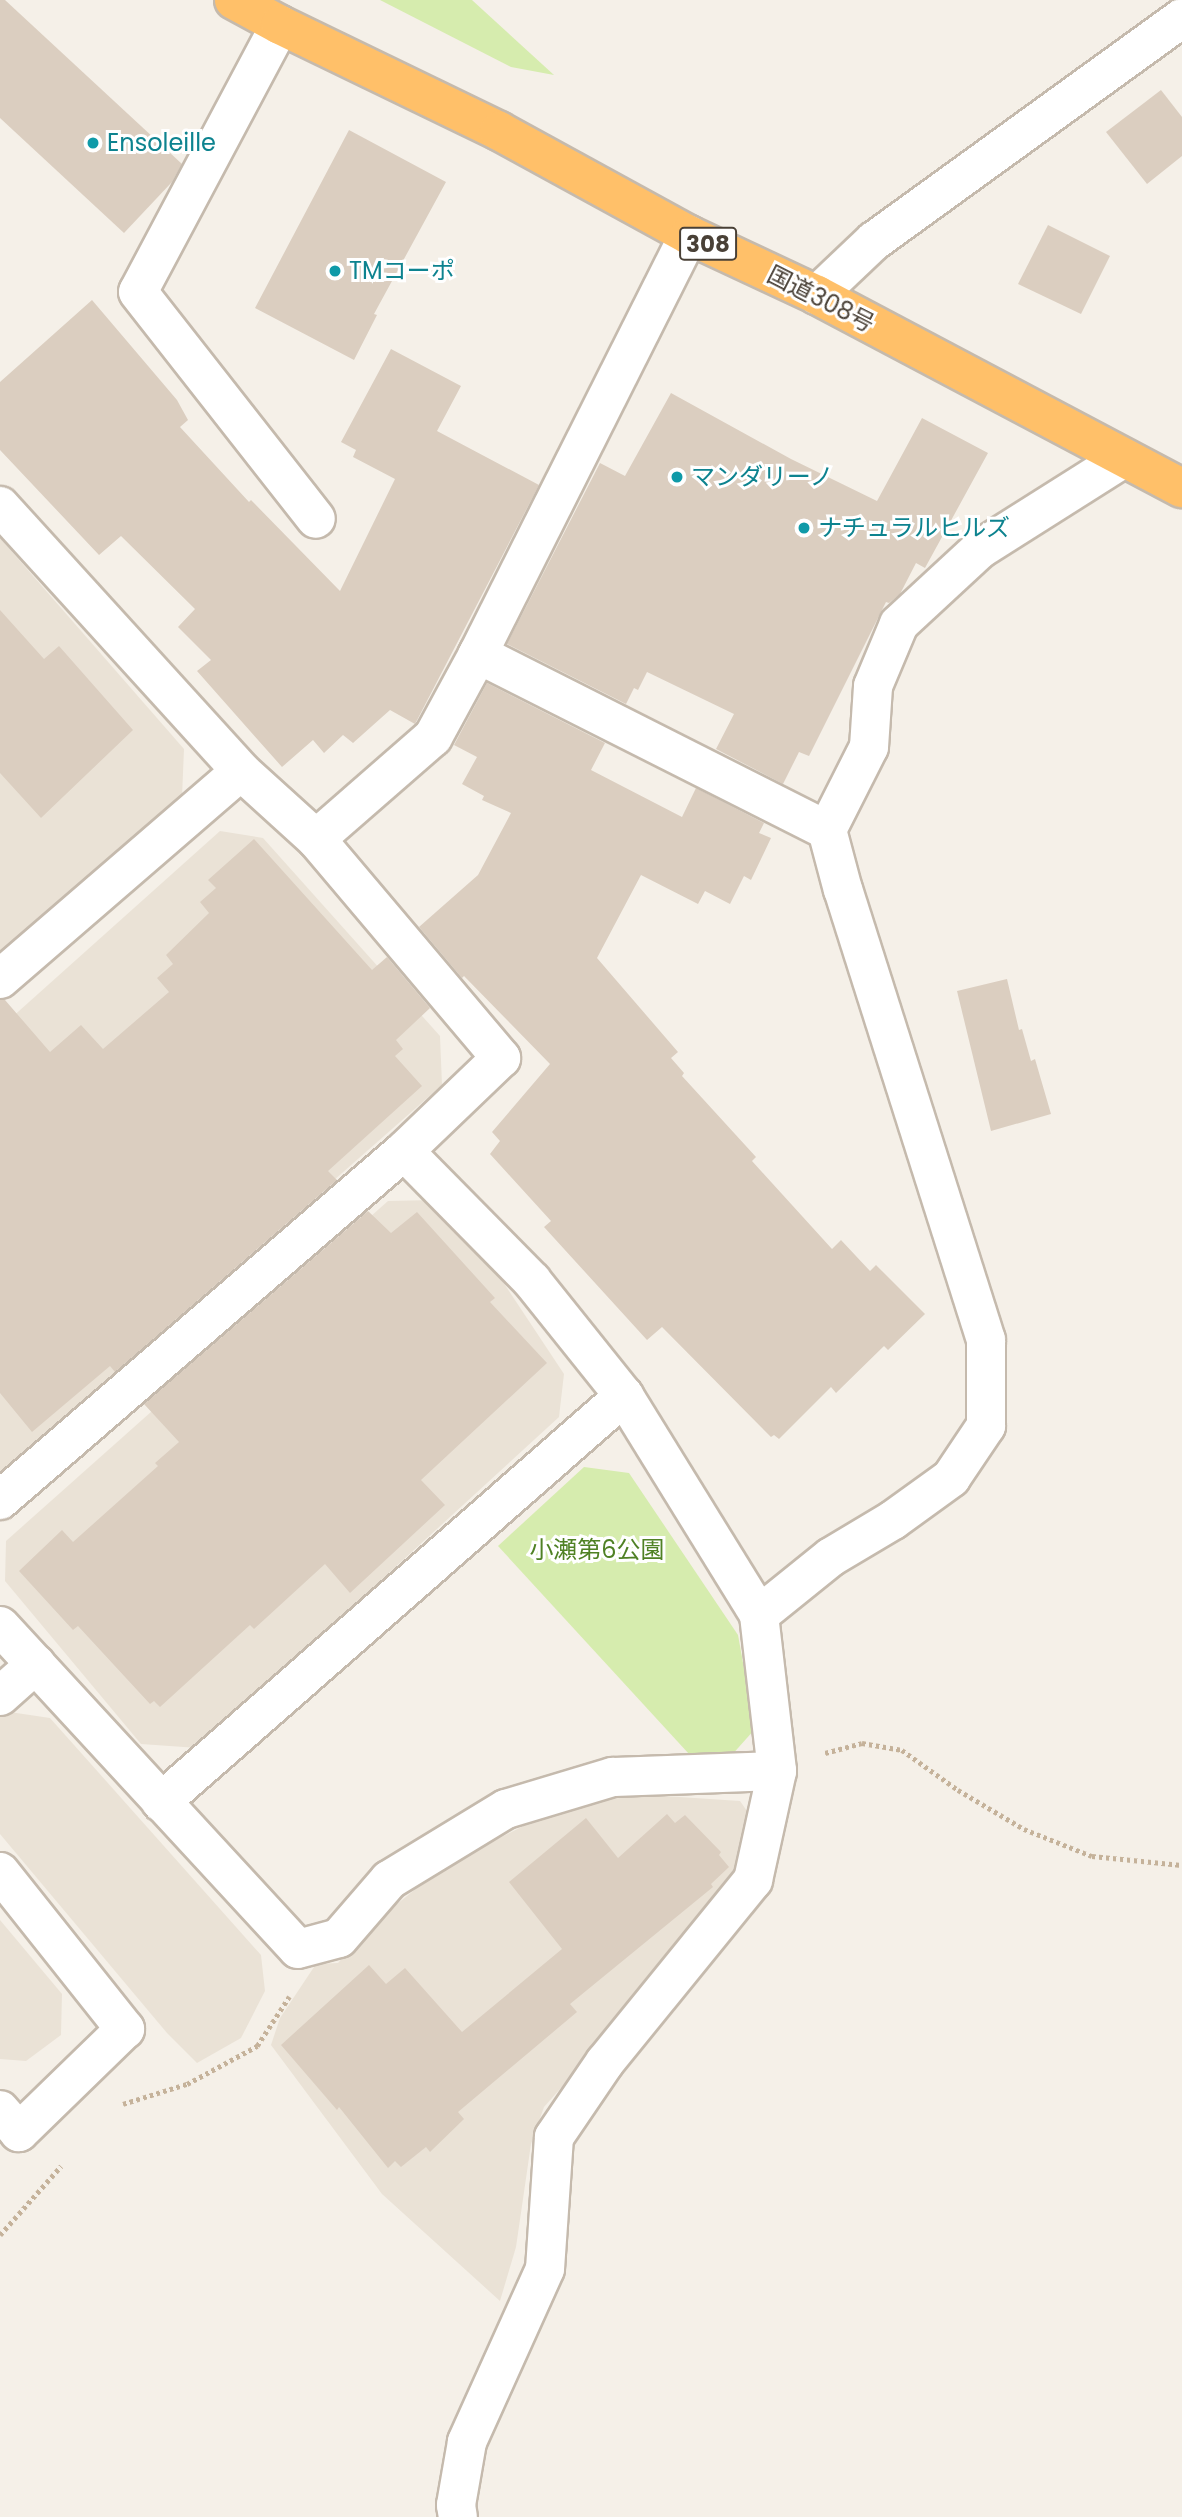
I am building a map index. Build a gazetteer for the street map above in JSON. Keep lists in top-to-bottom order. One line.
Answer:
{"streets":{"highway":["308","国道308号"]},"parks":["小瀬第6公園"],"places":["Ensoleille","TMコーポ","マンダリーノ","ナチュラルヒルズ"]}
